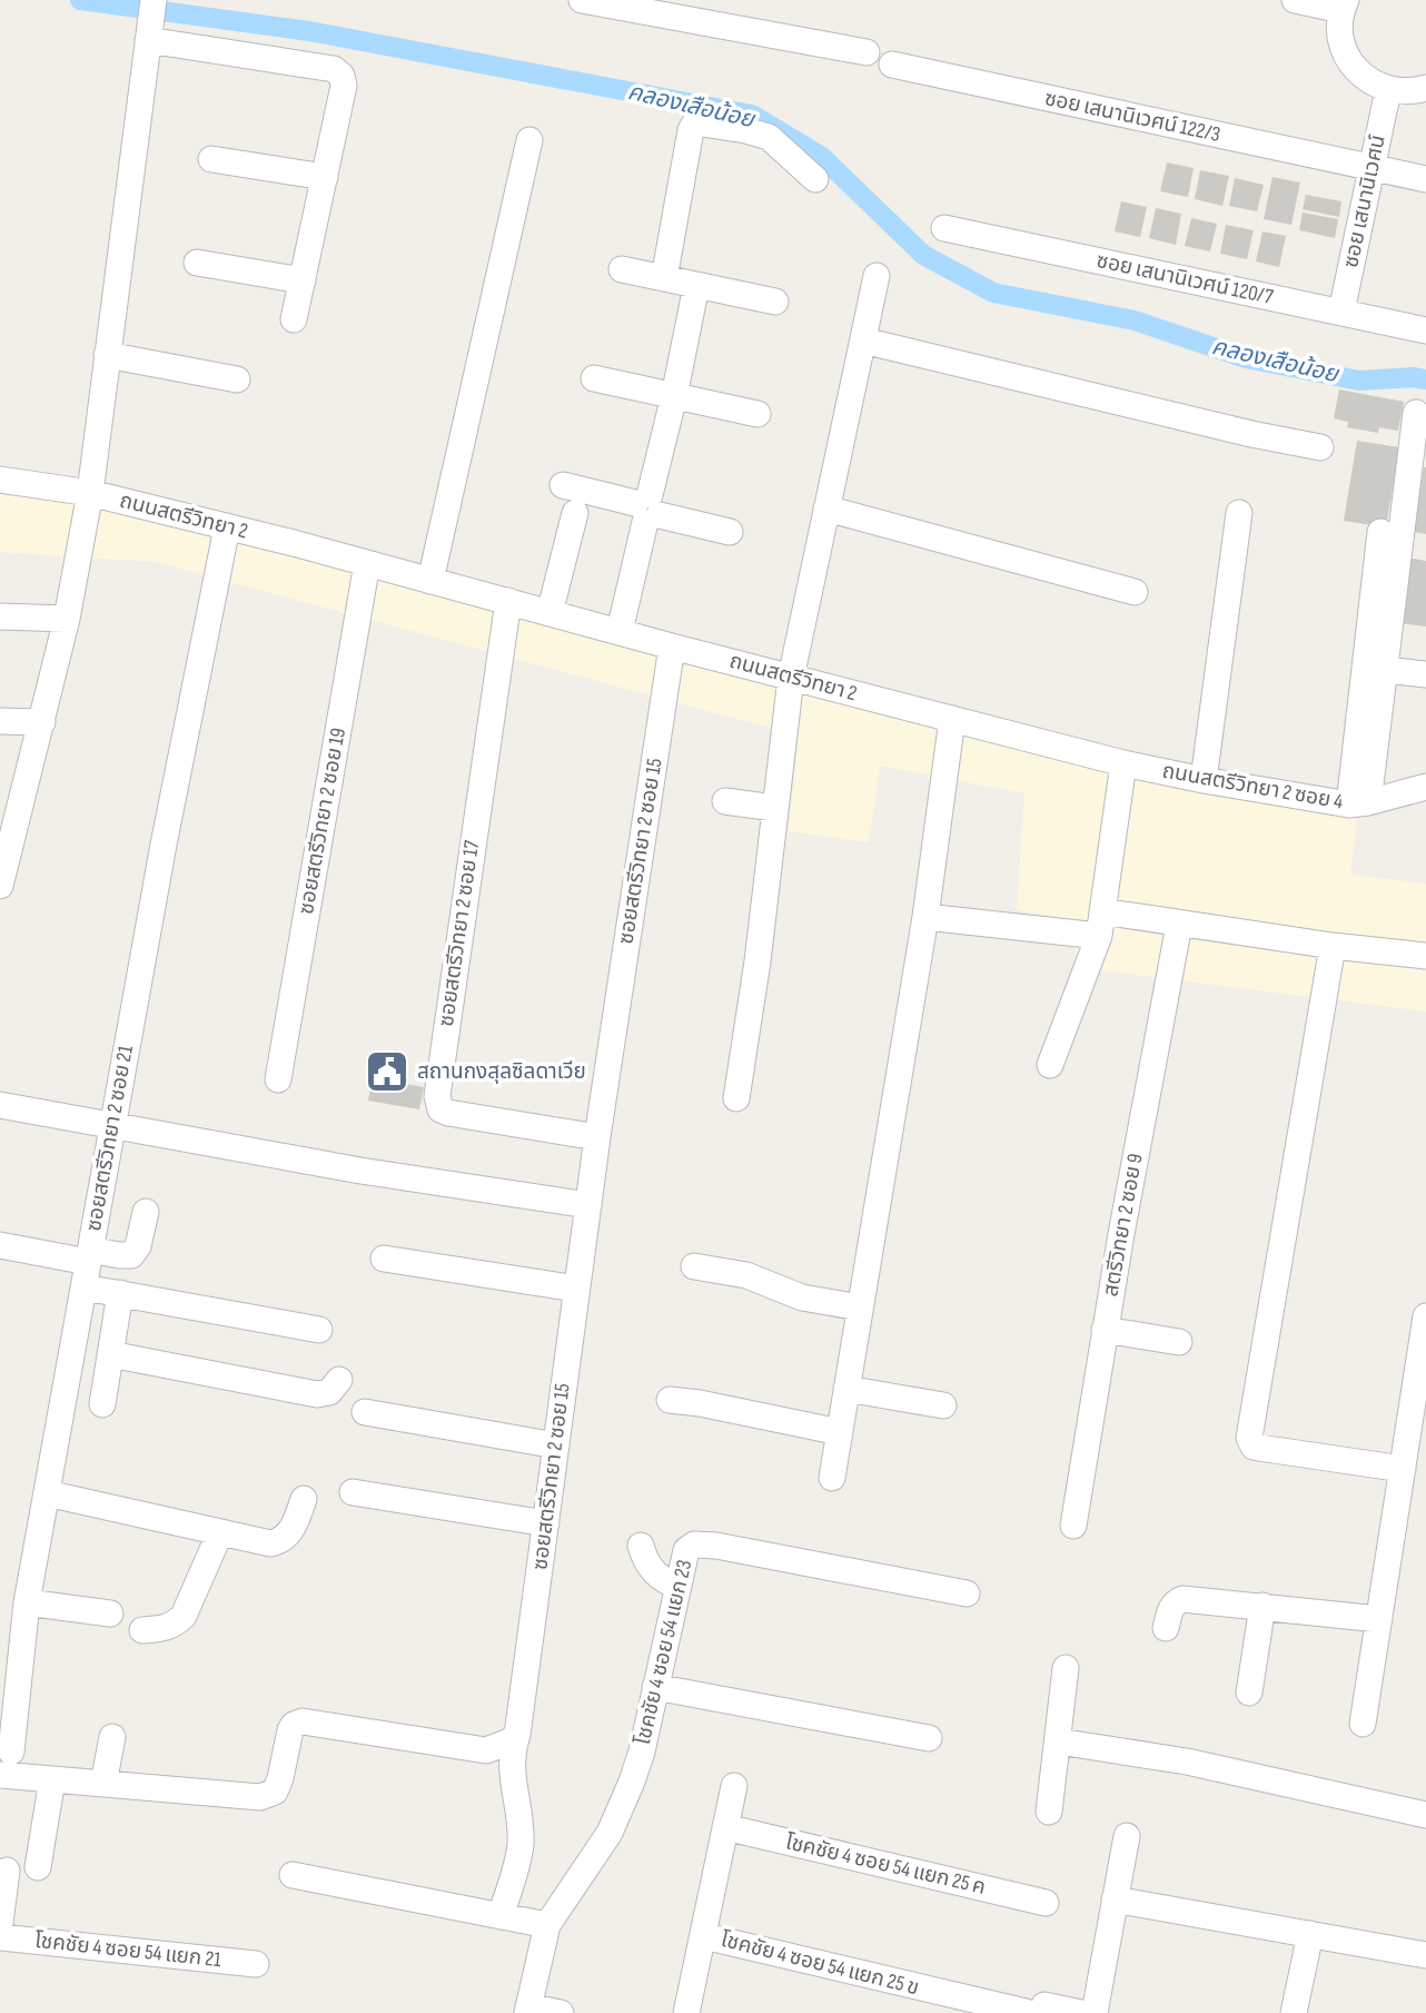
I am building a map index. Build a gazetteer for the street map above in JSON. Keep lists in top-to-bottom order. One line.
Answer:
{"streets":{"street":["ซอย เสนานิเวศน์ 122/3","ซอย เสนานิเวศน์","ซอย เสนานิเวศน์ 120/7","ถนนสตรีวิทยา 2","ถนนสตรีวิทยา 2 ซอย 4","ซอยสตรีวิทยา 2 ซอย 19","ซอยสตรีวิทยา 2 ซอย 15","ซอยสตรีวิทยา 2 ซอย 17","ซอยสตรีวิทยา 2 ซอย 21","สตรีวิทยา 2 ซอย 9","โชคชัย 4 ซอย 54 แยก 23","โชคชัย 4 ซอย 54 แยก 25 ค","โชคชัย 4 ซอย 54 แยก 21","โชคชัย 4 ซอย 54 แยก 25 ข"]},"crossings":[["ซอย เสนานิเวศน์ 122/3","ซอย เสนานิเวศน์"],["ซอย เสนานิเวศน์","ซอย เสนานิเวศน์ 120/7"],["ถนนสตรีวิทยา 2","ถนนสตรีวิทยา 2 ซอย 4"],["ถนนสตรีวิทยา 2","ซอยสตรีวิทยา 2 ซอย 19"],["ถนนสตรีวิทยา 2","ซอยสตรีวิทยา 2 ซอย 15"],["ถนนสตรีวิทยา 2","ซอยสตรีวิทยา 2 ซอย 17"],["ถนนสตรีวิทยา 2","ซอยสตรีวิทยา 2 ซอย 21"],["ซอยสตรีวิทยา 2 ซอย 15","ซอยสตรีวิทยา 2 ซอย 17"]],"water":["คลองเสือน้อย"],"places":{"public building":["สถานกงสุลซิลดาเวีย"]}}
